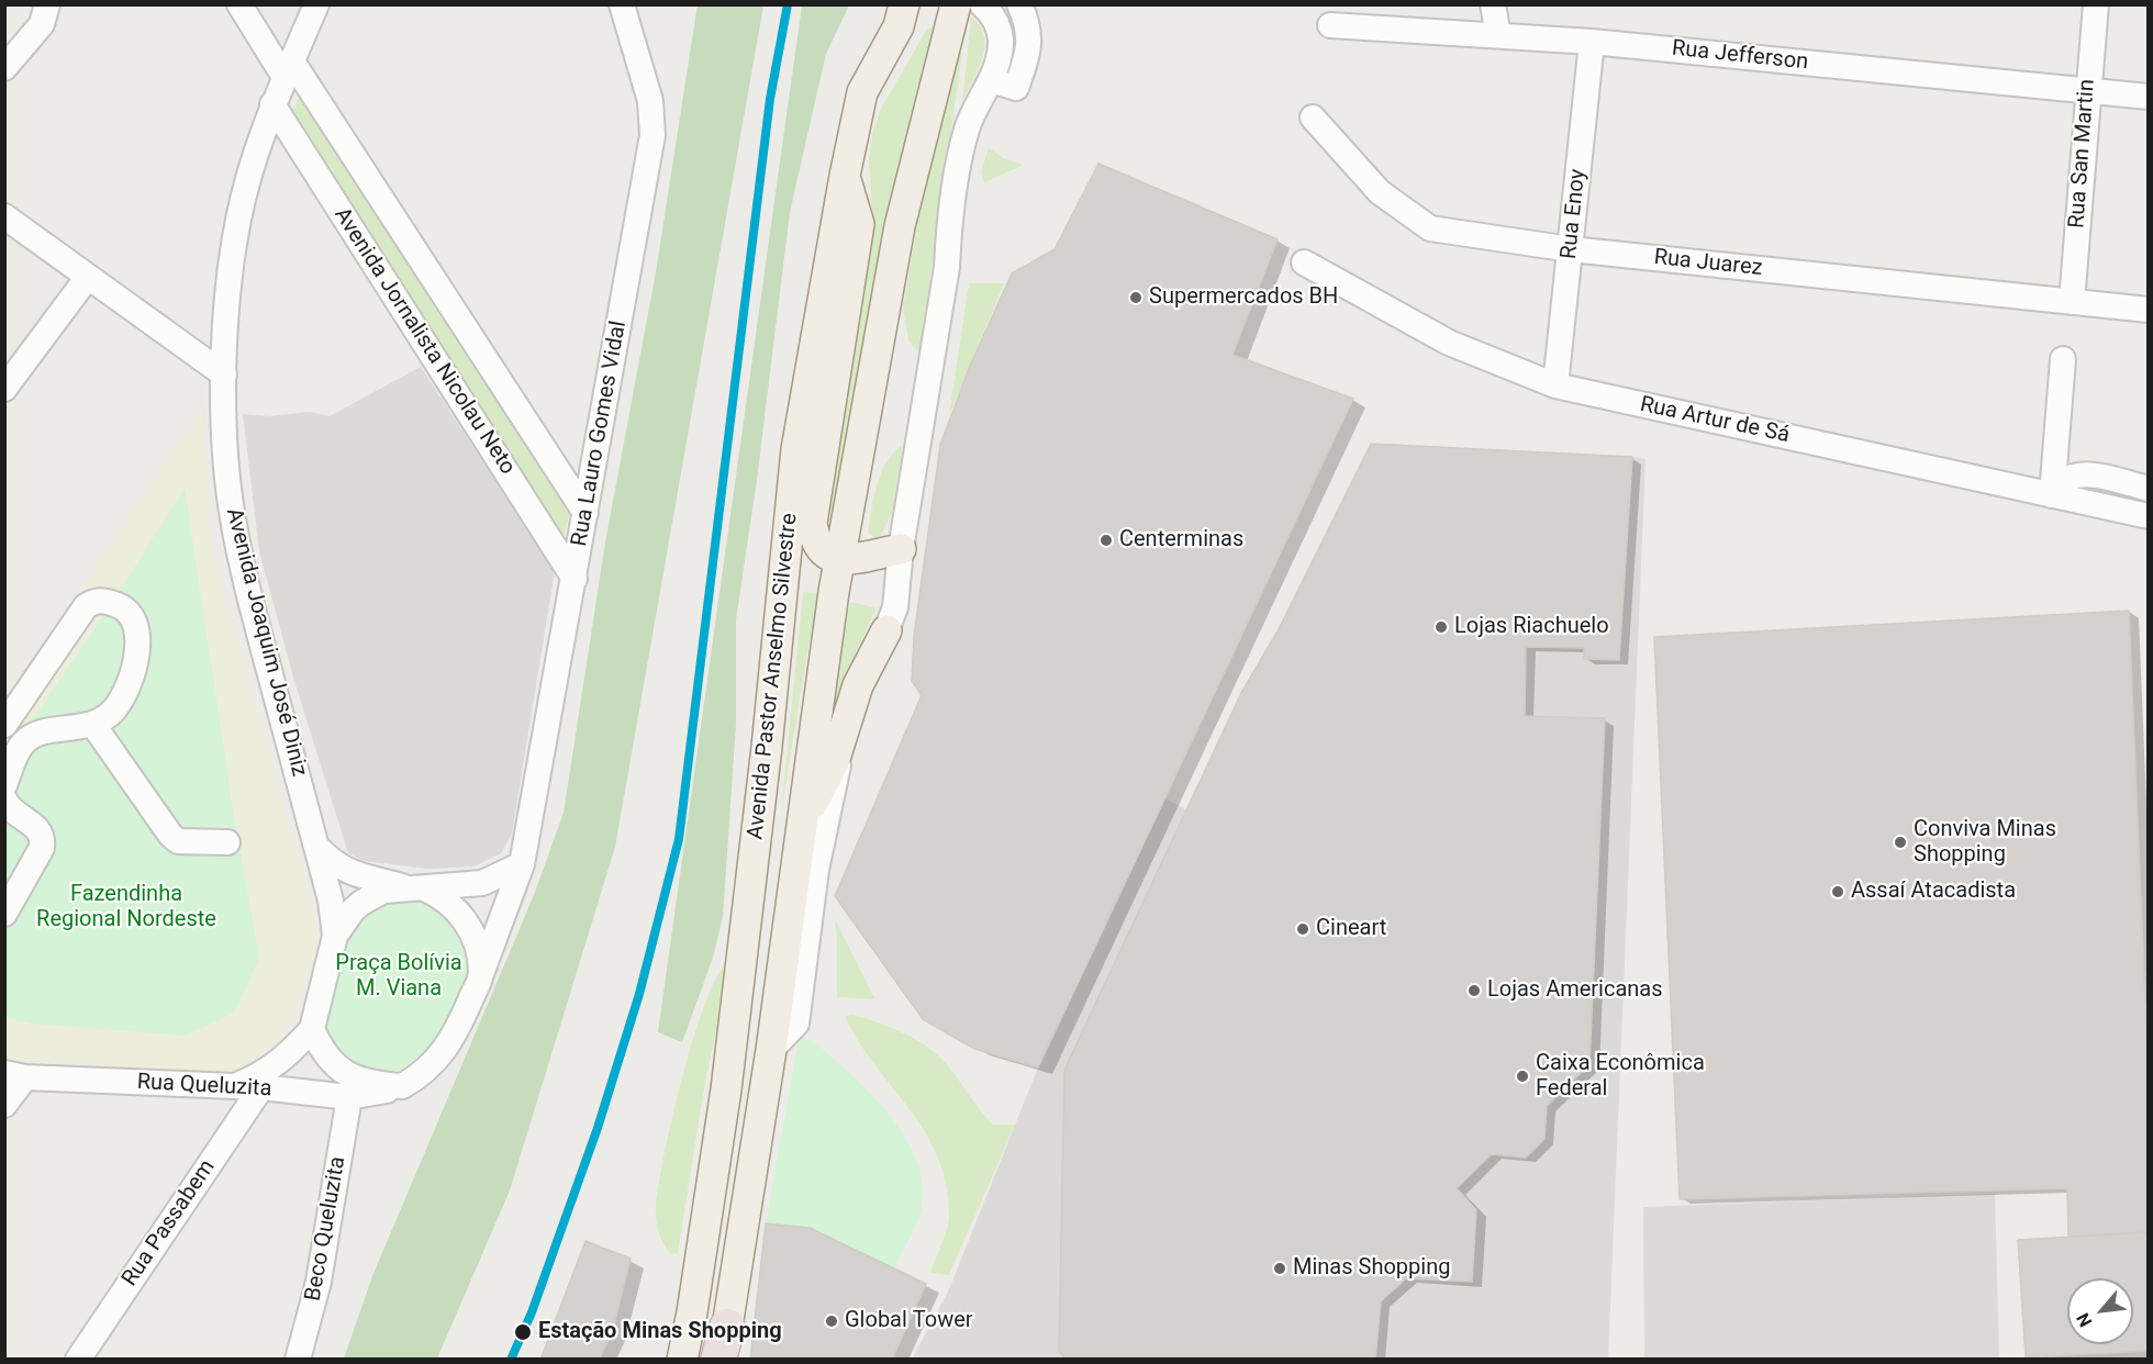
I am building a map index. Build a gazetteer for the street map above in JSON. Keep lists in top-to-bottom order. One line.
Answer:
{"streets":{"main road":["Avenida Pastor Anselmo Silvestre"],"street":["Rua Jefferson","Rua San Martin","Rua Enoy","Rua Juarez","Avenida Jornalista Nicolau Neto","Rua Artur de Sá","Rua Lauro Gomes Vidal","Avenida Joaquim José Diniz","Rua Queluzita","Rua Passabem","Beco Queluzita"]},"crossings":[["Rua Jefferson","Rua San Martin"],["Rua Jefferson","Rua Enoy"],["Rua San Martin","Rua Juarez"],["Rua Enoy","Rua Juarez"],["Rua Enoy","Rua Artur de Sá"],["Avenida Jornalista Nicolau Neto","Rua Lauro Gomes Vidal"],["Avenida Jornalista Nicolau Neto","Avenida Joaquim José Diniz"],["Rua Lauro Gomes Vidal","Avenida Joaquim José Diniz"],["Rua Lauro Gomes Vidal","Rua Queluzita"],["Avenida Joaquim José Diniz","Rua Queluzita"],["Rua Queluzita","Rua Passabem"],["Rua Queluzita","Beco Queluzita"]],"parks":["Fazendinha Regional Nordeste","Praça Bolívia M. Viana"],"places":["Supermercados BH","Centerminas","Lojas Riachuelo","Conviva Minas Shopping","Assaí Atacadista","Cineart","Lojas Americanas","Caixa Econômica Federal","Minas Shopping","Global Tower","Estação Minas Shopping"],"north":"bottom left"}
